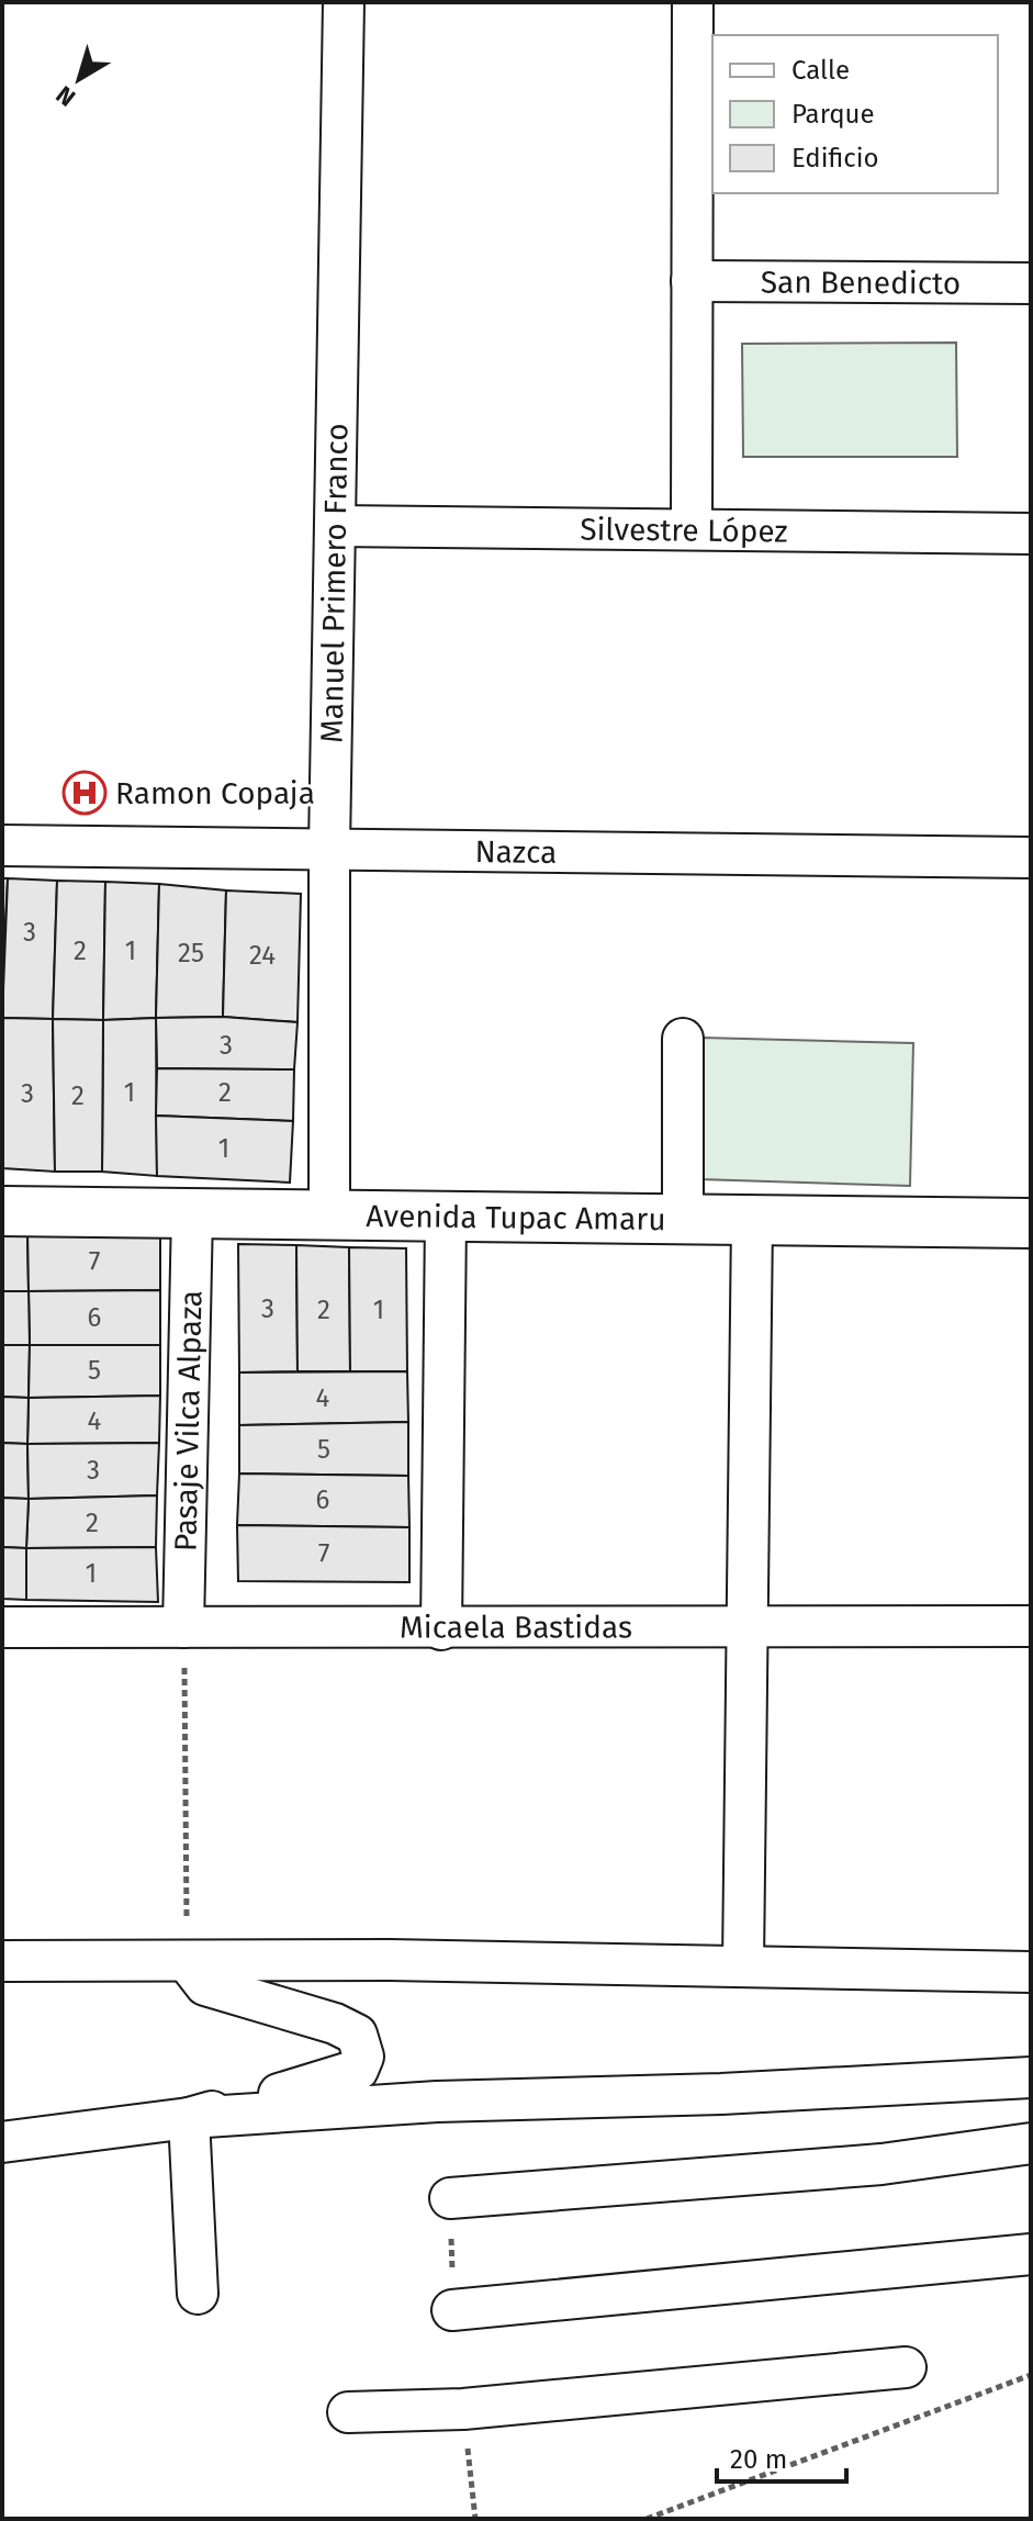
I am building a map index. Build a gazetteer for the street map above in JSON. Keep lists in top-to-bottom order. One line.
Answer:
{"streets":{"street":["San Benedicto","Silvestre López","Manuel Primero Franco","Nazca","Avenida Tupac Amaru","Pasaje Vilca Alpaza","Micaela Bastidas"]},"crossings":[["Silvestre López","Manuel Primero Franco"],["Manuel Primero Franco","Nazca"],["Manuel Primero Franco","Avenida Tupac Amaru"],["Avenida Tupac Amaru","Pasaje Vilca Alpaza"],["Pasaje Vilca Alpaza","Micaela Bastidas"]],"places":{"hospital":["Ramon Copaja"]},"house_numbers":["3","2","1","25","24","3","1","2","3","2","1","7","3","2","1","6","5","4","4","5","3","6","2","7","1"],"legend":["Calle","Parque","Edificio"],"scale_bar":"20 m","north":"bottom left"}
